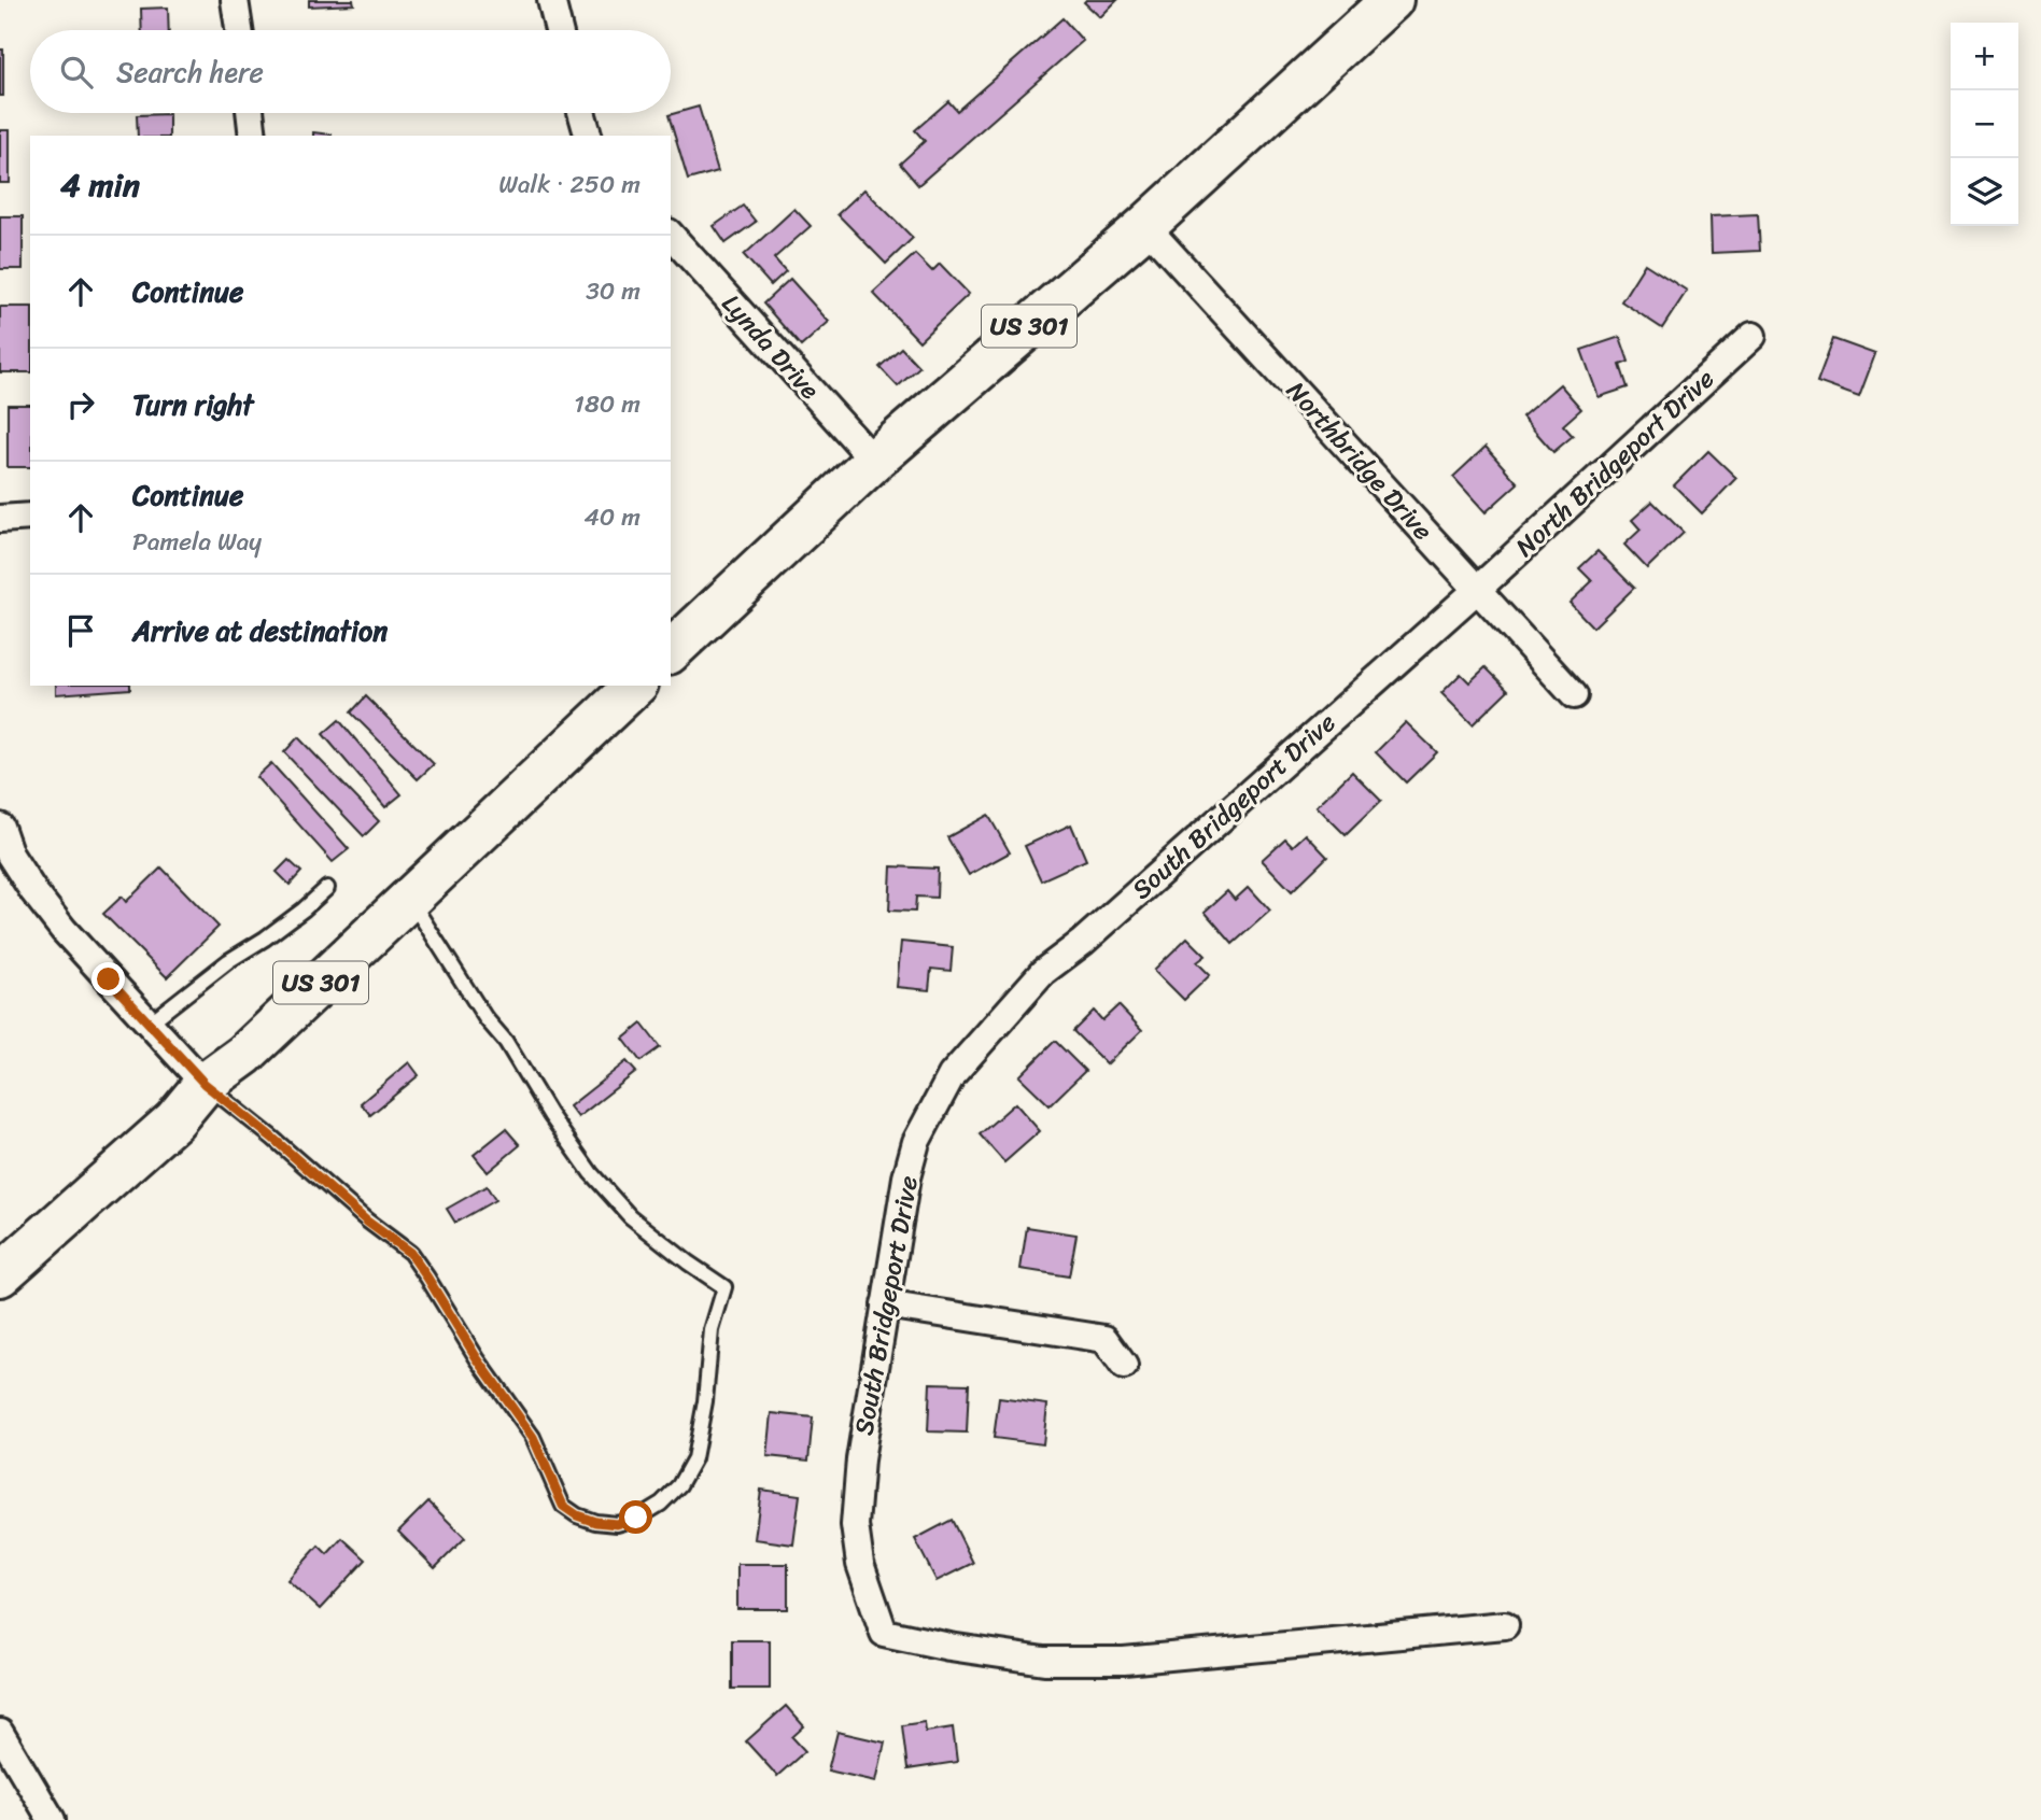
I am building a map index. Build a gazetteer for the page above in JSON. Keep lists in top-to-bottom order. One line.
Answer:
{"streets":{"highway":["US 301"],"street":["Lynda Drive","Northbridge Drive","North Bridgeport Drive","South Bridgeport Drive"]},"crossings":[["US 301","Lynda Drive"],["US 301","Northbridge Drive"],["Northbridge Drive","North Bridgeport Drive"],["Northbridge Drive","South Bridgeport Drive"],["North Bridgeport Drive","South Bridgeport Drive"]],"page":{"map_buttons":["+","−"],"search":"Search here","heading":["4 min","Walk · 250 m"],"list":[["Continue","30 m"],["Turn right","180 m"],["Continue","Pamela Way","40 m"],"Arrive at destination"]}}
